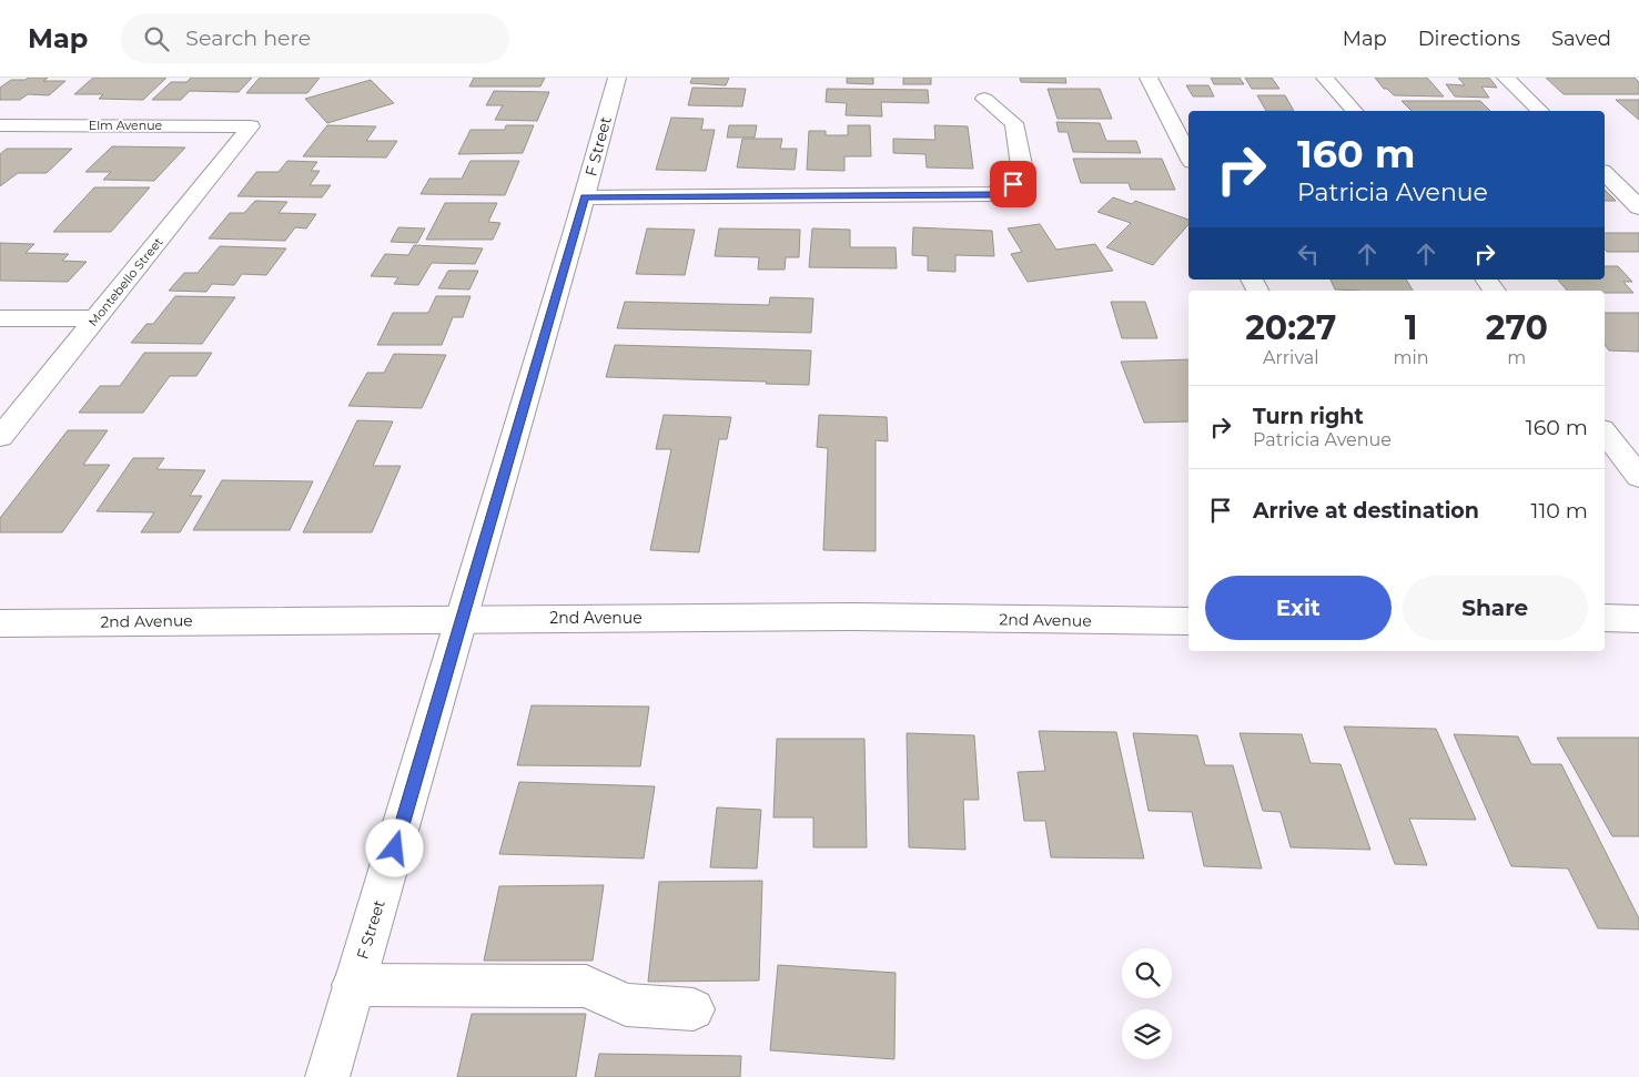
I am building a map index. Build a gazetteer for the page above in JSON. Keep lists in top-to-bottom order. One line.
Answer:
{"streets":{"street":["Elm Avenue","F Street","Montebello Street","2nd Avenue"]},"crossings":[["Elm Avenue","Montebello Street"],["F Street","2nd Avenue"]],"page":{"header":"Map","search":"Search here","nav":["Map","Directions","Saved"],"turn":["160 m","Patricia Avenue"],"eta":["20:27","Arrival","1","min","270","m"],"list":[{"name":"Turn right","note":"Patricia Avenue","value":"160 m"},{"name":"Arrive at destination","value":"110 m"}],"buttons":["Exit","Share"]}}
